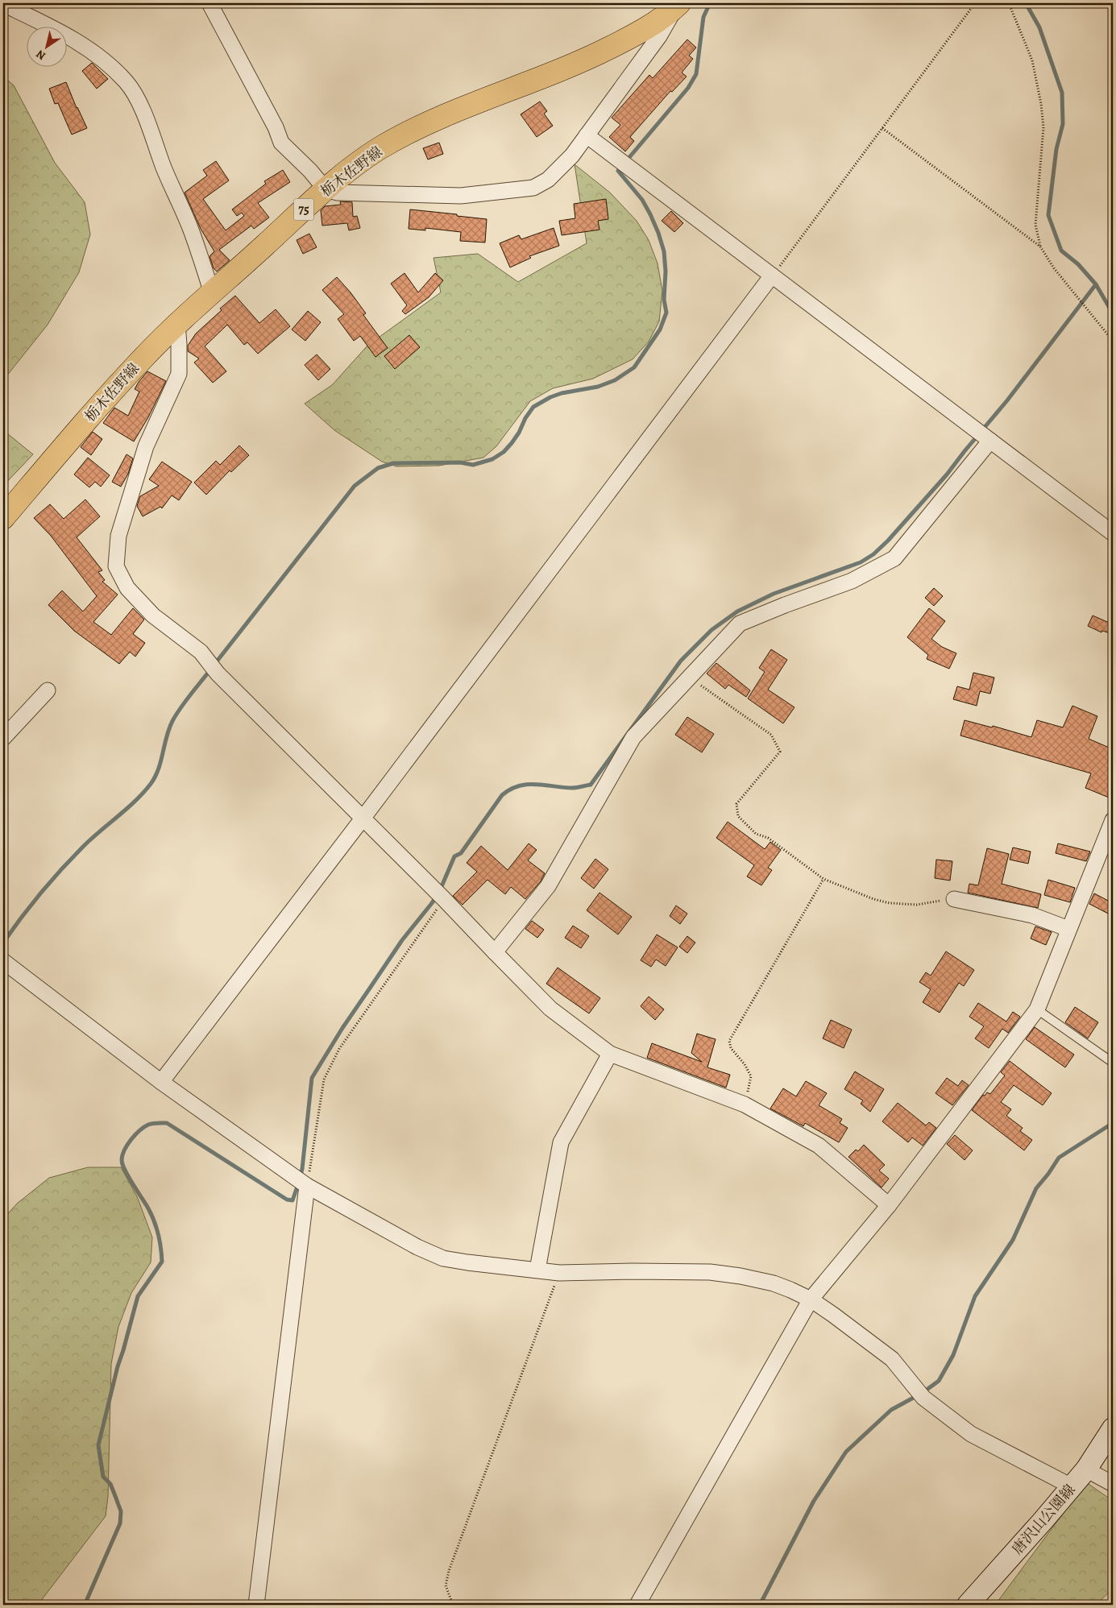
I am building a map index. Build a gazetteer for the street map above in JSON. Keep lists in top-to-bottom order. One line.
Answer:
{"streets":{"main road":["栃木佐野線","75","唐沢山公園線"]},"north":"bottom left"}
